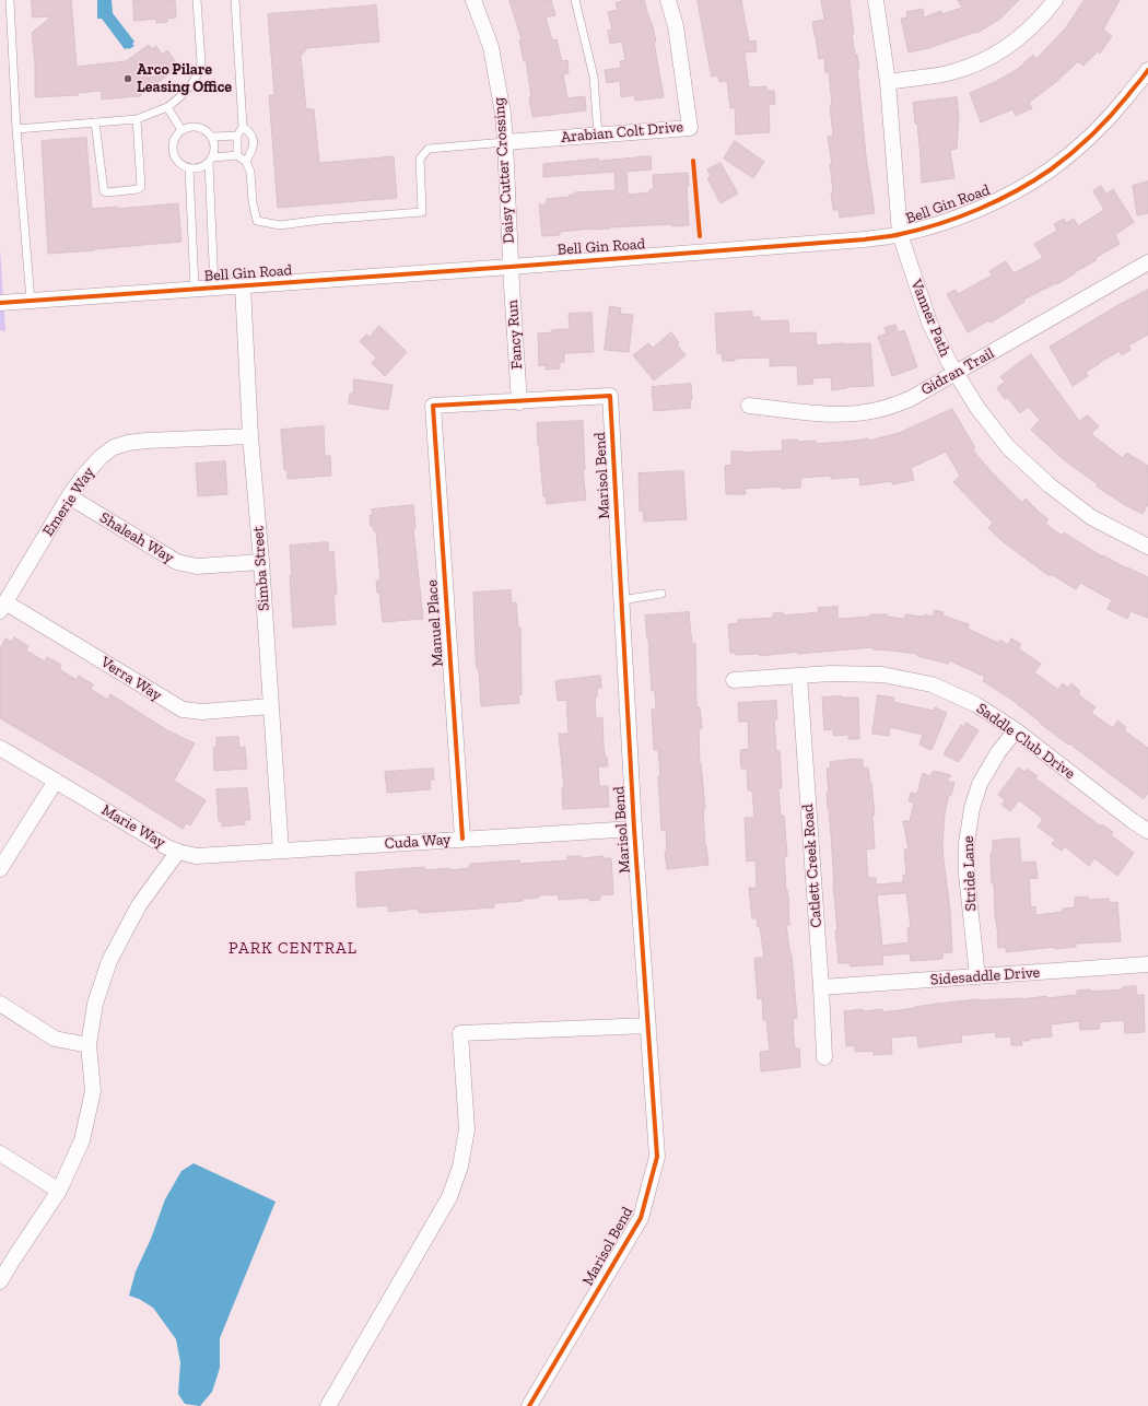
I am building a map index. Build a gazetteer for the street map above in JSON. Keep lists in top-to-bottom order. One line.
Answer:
{"streets":{"street":["Arabian Colt Drive","Daisy Cutter Crossing","Bell Gin Road","Vanner Path","Fancy Run","Gidran Trail","Marisol Bend","Emerie Way","Shaleah Way","Simba Street","Manuel Place","Verra Way","Saddle Club Drive","Marie Way","Cuda Way","Catlett Creek Road","Stride Lane","Sidesaddle Drive"]},"crossings":[["Arabian Colt Drive","Daisy Cutter Crossing"],["Daisy Cutter Crossing","Bell Gin Road"],["Daisy Cutter Crossing","Fancy Run"],["Bell Gin Road","Vanner Path"],["Bell Gin Road","Fancy Run"],["Bell Gin Road","Simba Street"],["Vanner Path","Gidran Trail"],["Fancy Run","Marisol Bend"],["Marisol Bend","Manuel Place"],["Marisol Bend","Cuda Way"],["Emerie Way","Shaleah Way"],["Emerie Way","Simba Street"],["Emerie Way","Verra Way"],["Shaleah Way","Simba Street"],["Simba Street","Verra Way"],["Simba Street","Marie Way"],["Simba Street","Cuda Way"],["Manuel Place","Cuda Way"],["Saddle Club Drive","Catlett Creek Road"],["Saddle Club Drive","Stride Lane"],["Marie Way","Cuda Way"],["Catlett Creek Road","Sidesaddle Drive"],["Stride Lane","Sidesaddle Drive"]],"districts":["PARK CENTRAL"],"places":["Arco Pilare Leasing Office"]}
